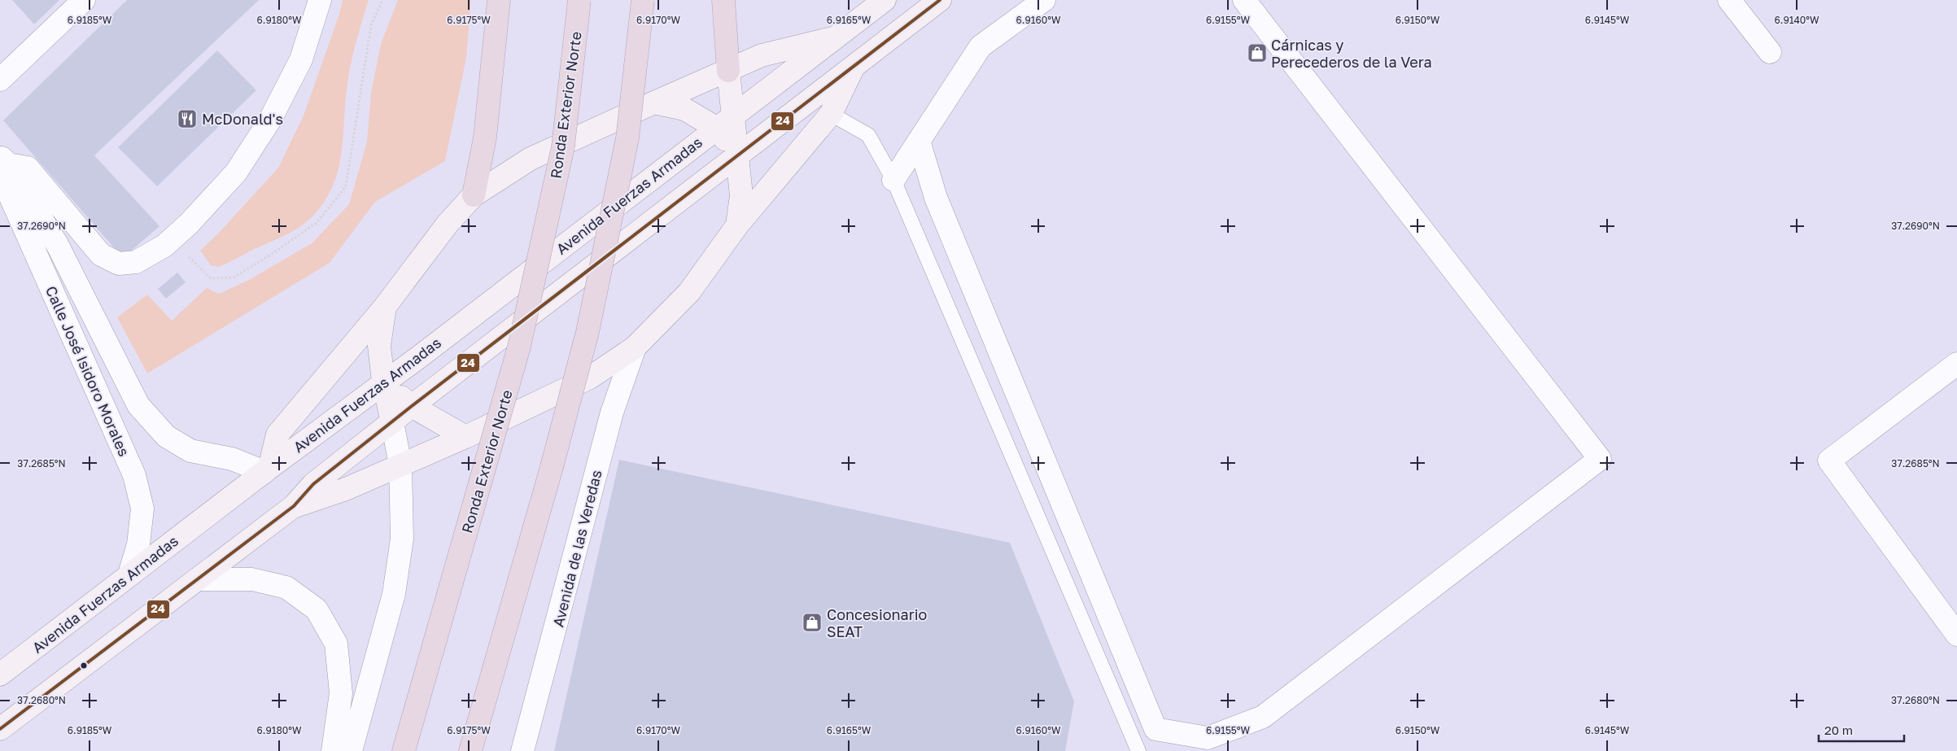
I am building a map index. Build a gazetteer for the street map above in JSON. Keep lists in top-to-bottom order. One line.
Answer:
{"streets":{"highway":["Ronda Exterior Norte"],"main road":["Avenida Fuerzas Armadas"],"street":["Calle José Isidoro Morales","Avenida de las Veredas"]},"crossings":[["Avenida Fuerzas Armadas","Calle José Isidoro Morales"]],"places":{"shop":["Cárnicas y Perecederos de la Vera","Concesionario SEAT"],"restaurant":["McDonald's"]},"lines":["transit line 24"],"scale_bar":"20 m","coordinates":["6.9185°W","6.9180°W","6.9175°W","6.9170°W","6.9165°W","6.9160°W","6.9155°W","6.9150°W","6.9145°W","6.9140°W","37.2690°N","37.2685°N","37.2680°N"]}
